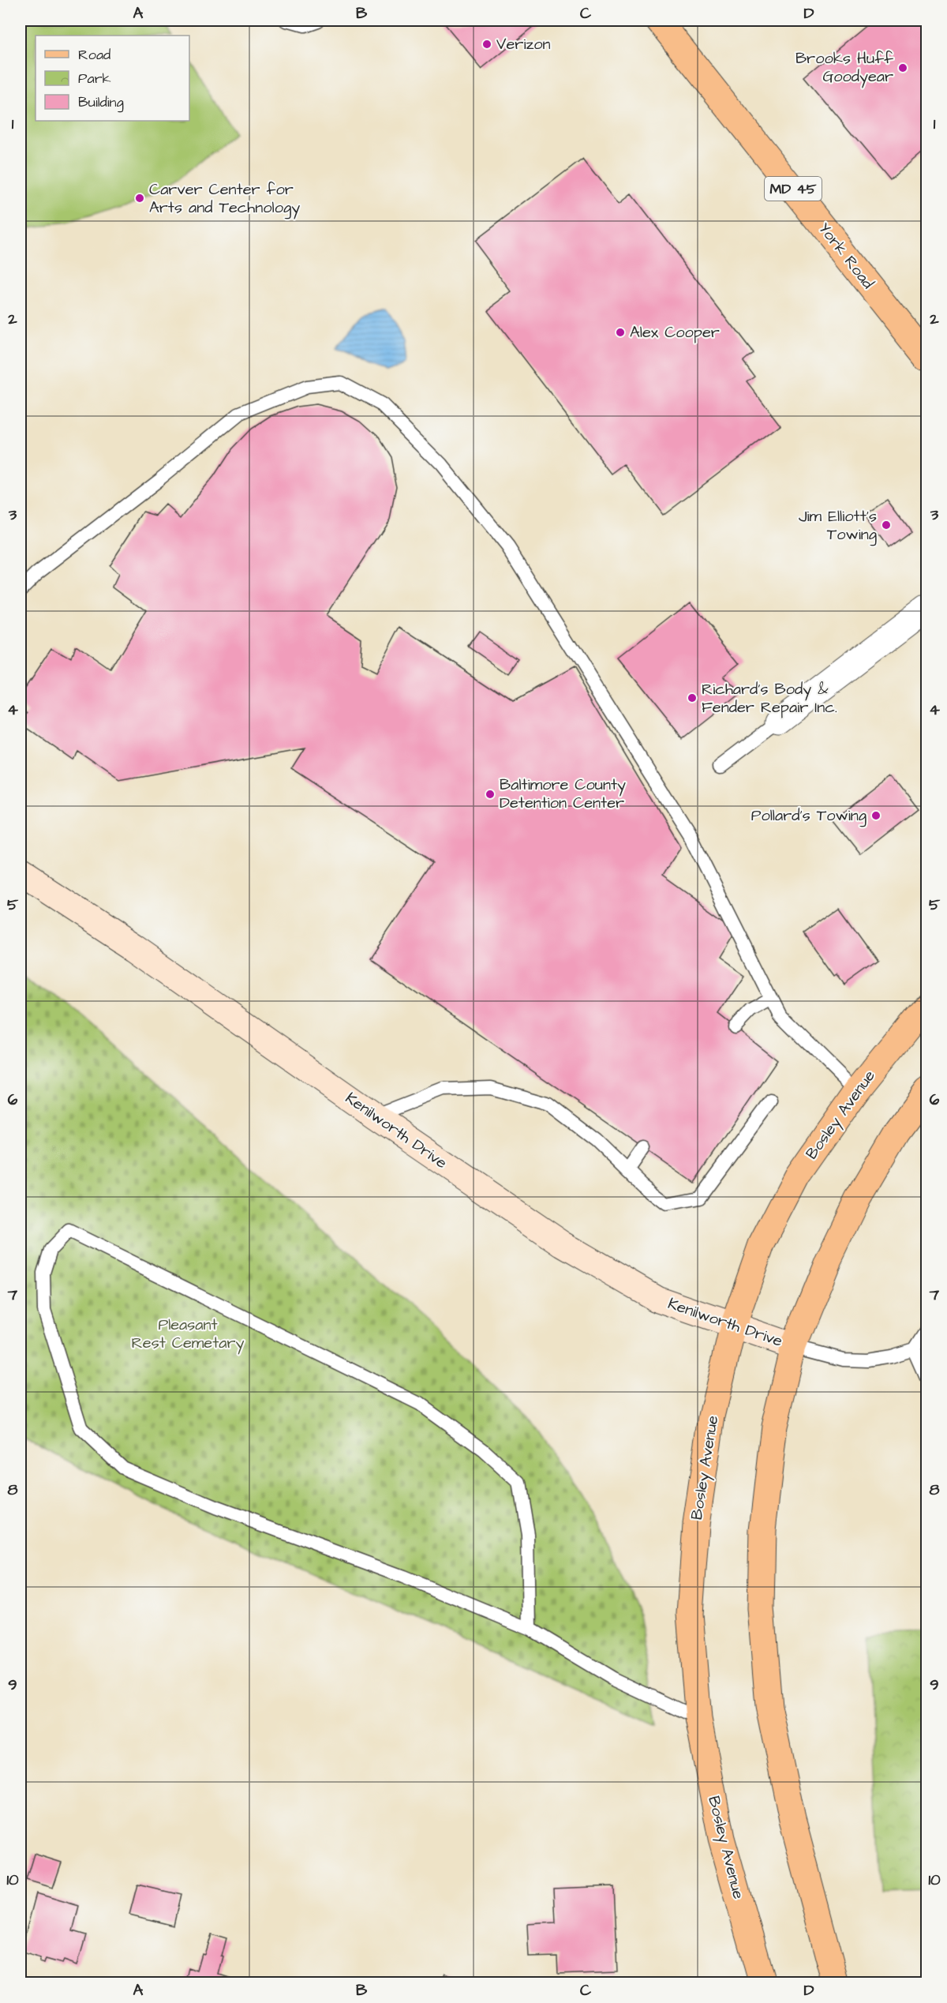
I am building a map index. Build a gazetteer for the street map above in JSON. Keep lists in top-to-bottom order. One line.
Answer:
{"streets":{"main road":["MD 45","York Road","Bosley Avenue"],"street":["Kenilworth Drive"]},"crossings":[["Bosley Avenue","Kenilworth Drive"]],"parks":["Pleasant Rest Cemetary"],"places":["Verizon","Brooks Huff Goodyear","Carver Center for Arts and Technology","Alex Cooper","Jim Elliott's Towing","Richard's Body & Fender Repair Inc.","Baltimore County Detention Center","Pollard's Towing"],"legend":["Road","Park","Building"],"grid":{"columns":["A","B","C","D"],"rows":["1","2","3","4","5","6","7","8","9","10"]}}
